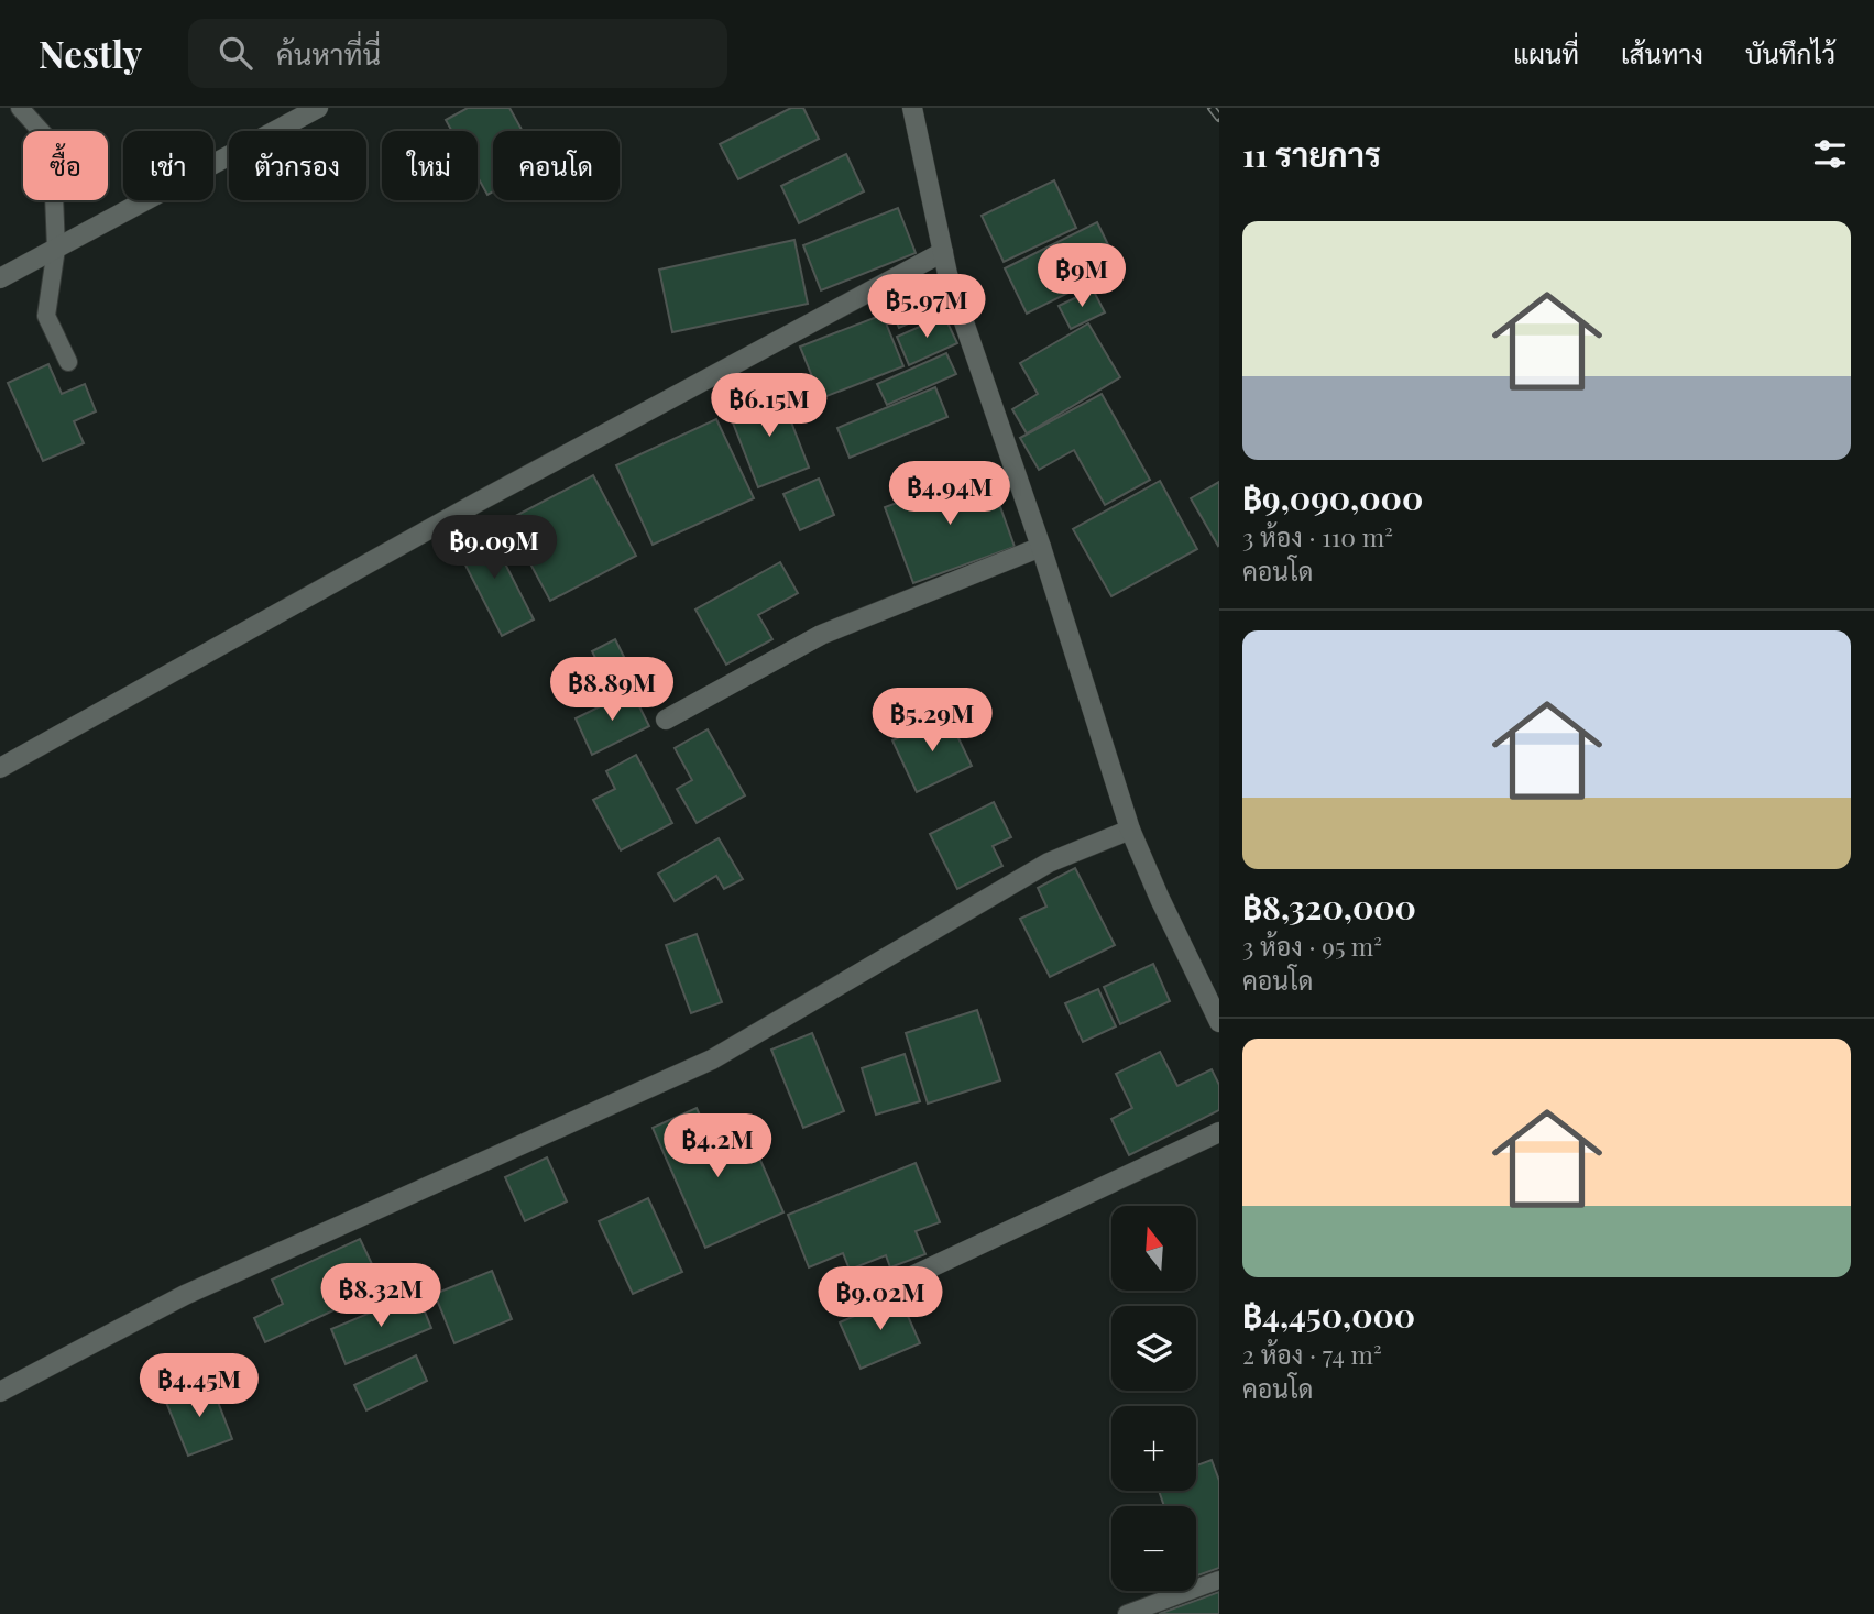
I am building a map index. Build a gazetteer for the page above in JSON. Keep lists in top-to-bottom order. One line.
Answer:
{"north":"top","page":{"header":"Nestly","search":"ค้นหาที่นี่","nav":["แผนที่","เส้นทาง","บันทึกไว้"],"heading":"11 รายการ","chip":["ซื้อ","เช่า","ตัวกรอง","ใหม่","คอนโด"],"list":[{"name":"฿9,090,000","note":"3 ห้อง · 110 m² · คอนโด"},{"name":"฿8,320,000","note":"3 ห้อง · 95 m² · คอนโด"},{"name":"฿4,450,000","note":"2 ห้อง · 74 m² · คอนโด"}],"price":["฿9M","฿5.97M","฿6.15M","฿4.94M","฿9.09M","฿8.89M","฿5.29M","฿4.2M","฿8.32M","฿9.02M","฿4.45M"],"map_buttons":["+","−"]}}
